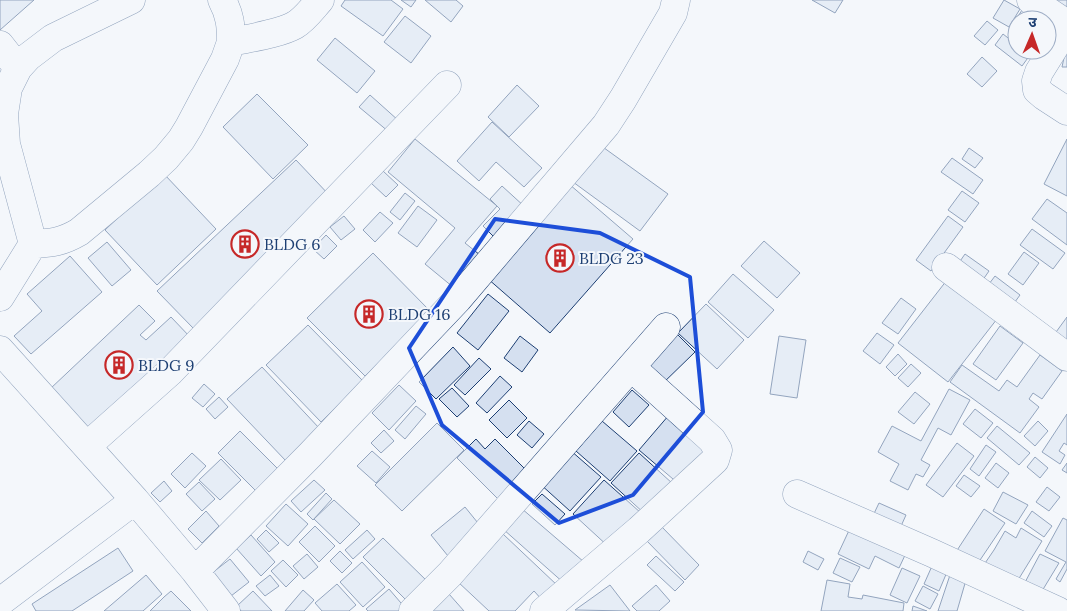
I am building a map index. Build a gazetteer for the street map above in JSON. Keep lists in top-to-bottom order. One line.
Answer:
{"places":{"building":["BLDG 6","BLDG 23","BLDG 16","BLDG 9"]},"north":"top"}
